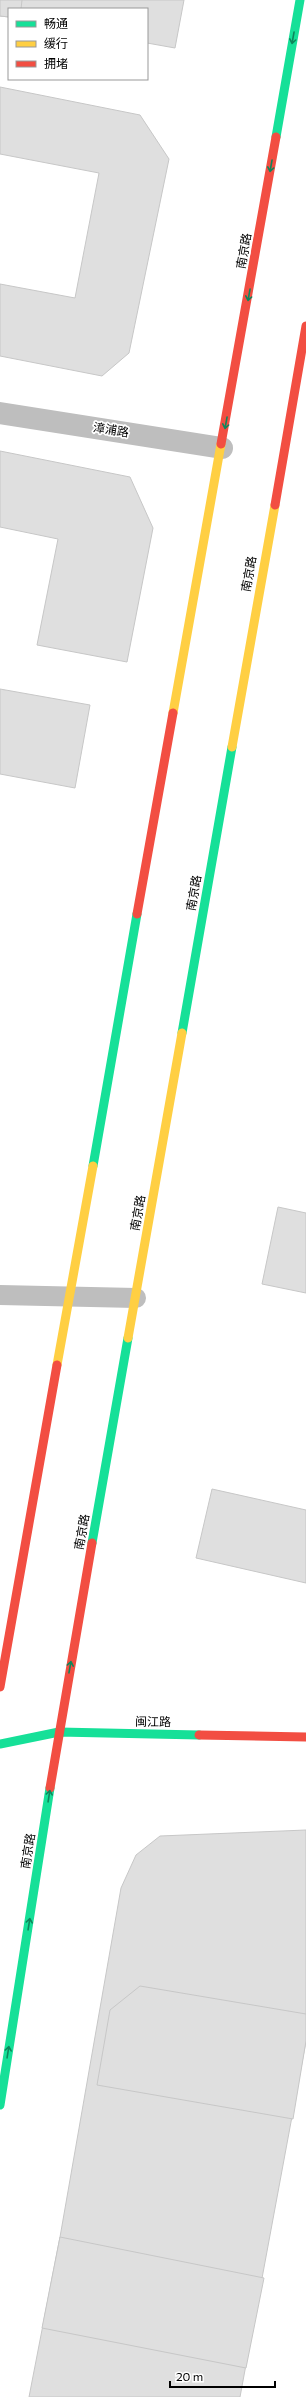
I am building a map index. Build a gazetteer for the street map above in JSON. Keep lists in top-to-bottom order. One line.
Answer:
{"streets":{"main road":["南京路","闽江路"],"street":["漳浦路"]},"crossings":[["南京路","漳浦路"],["南京路","闽江路"]],"legend":["畅通","缓行","拥堵"],"scale_bar":"20 m"}
